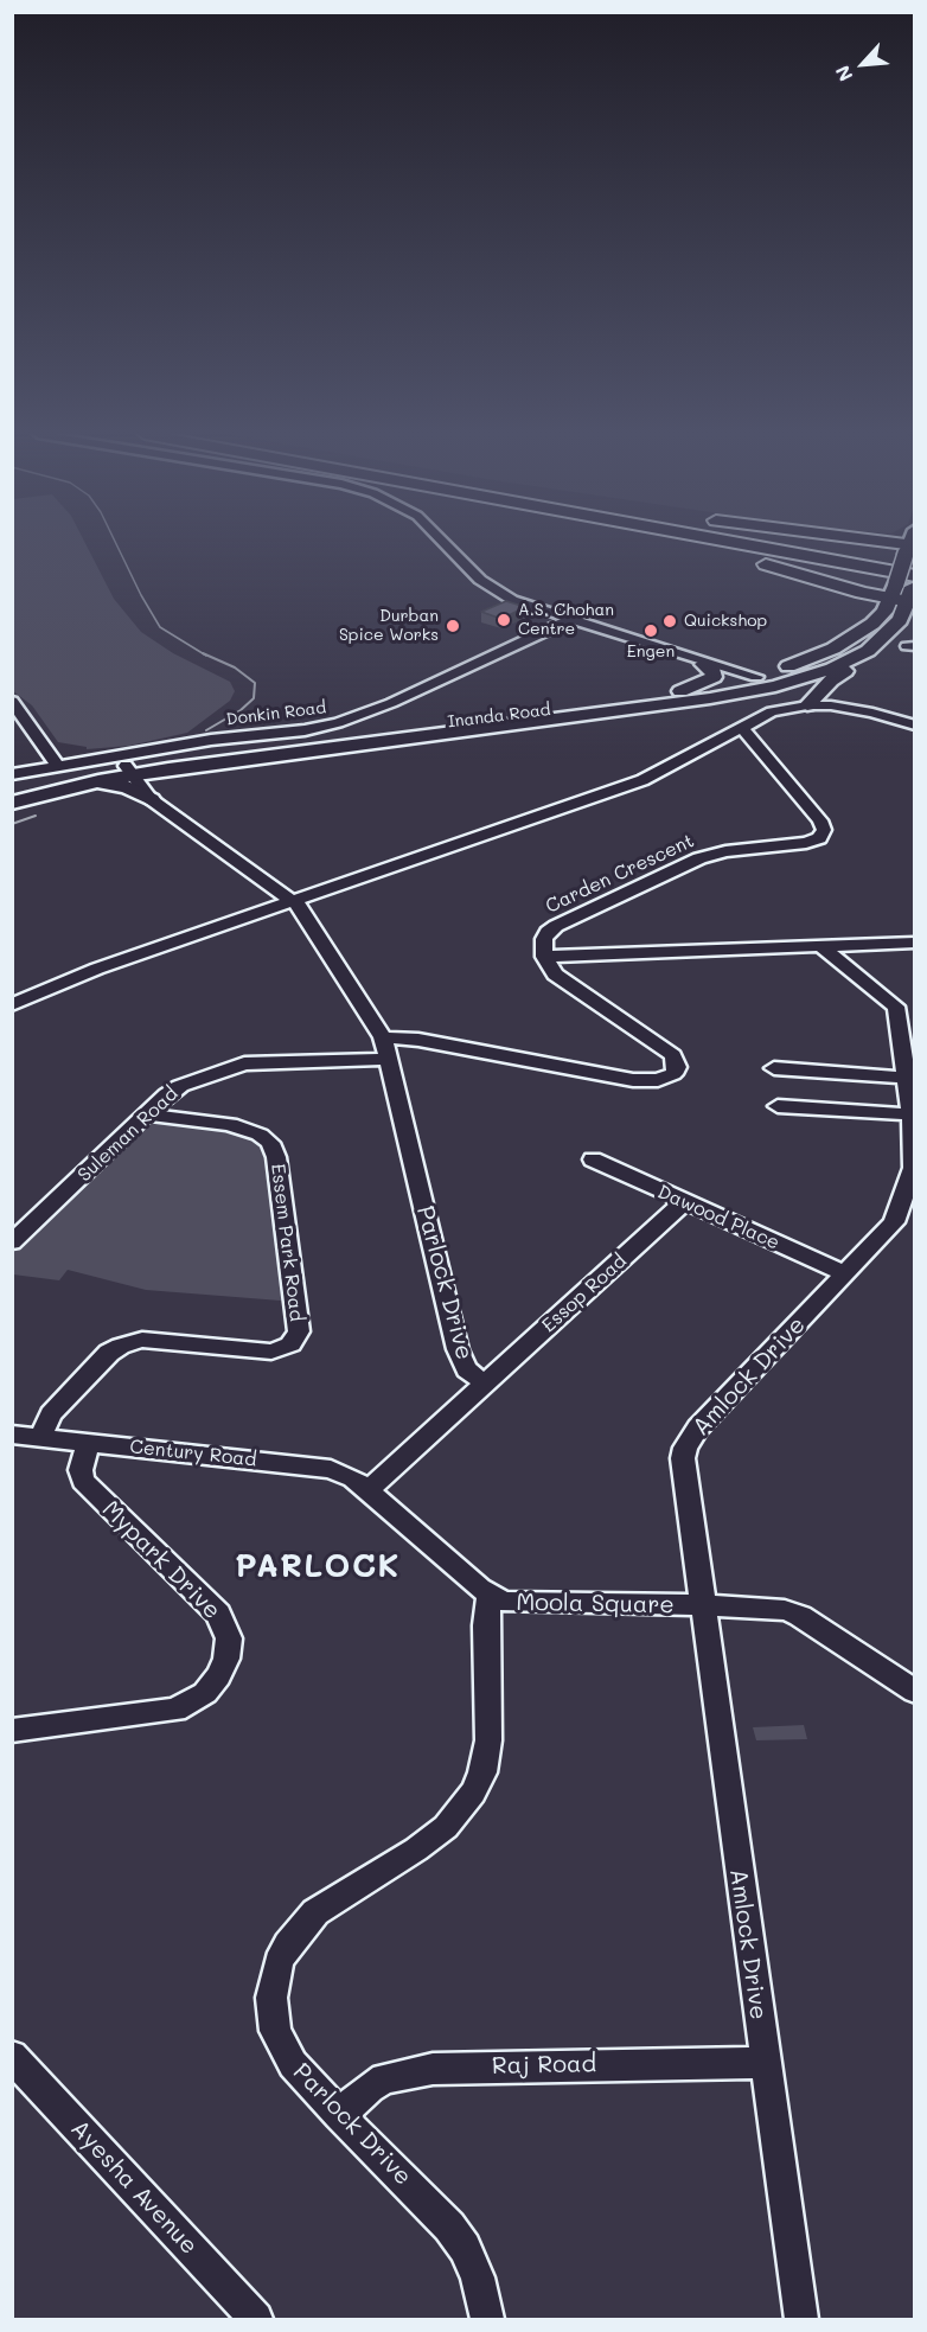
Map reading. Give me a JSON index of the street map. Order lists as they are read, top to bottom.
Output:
{
  "streets": {
    "main road": ["Inanda Road"],
    "street": [
      "Donkin Road",
      "Carden Crescent",
      "Suleman Road",
      "Dawood Place",
      "Essem Park Road",
      "Parlock Drive",
      "Essop Road",
      "Amlock Drive",
      "Century Road",
      "Mypark Drive",
      "Moola Square",
      "Raj Road",
      "Ayesha Avenue"
    ]
  },
  "crossings": [
    ["Inanda Road", "Parlock Drive"],
    ["Suleman Road", "Essem Park Road"],
    ["Suleman Road", "Parlock Drive"],
    ["Dawood Place", "Essop Road"],
    ["Dawood Place", "Amlock Drive"],
    ["Essem Park Road", "Century Road"],
    ["Parlock Drive", "Essop Road"],
    ["Parlock Drive", "Century Road"],
    ["Parlock Drive", "Moola Square"],
    ["Parlock Drive", "Raj Road"],
    ["Amlock Drive", "Moola Square"],
    ["Amlock Drive", "Raj Road"],
    ["Century Road", "Mypark Drive"]
  ],
  "districts": ["PARLOCK"],
  "places": [
    "A.S. Chohan Centre",
    "Quickshop",
    "Durban Spice Works",
    "Engen"
  ],
  "north": "bottom left"
}
